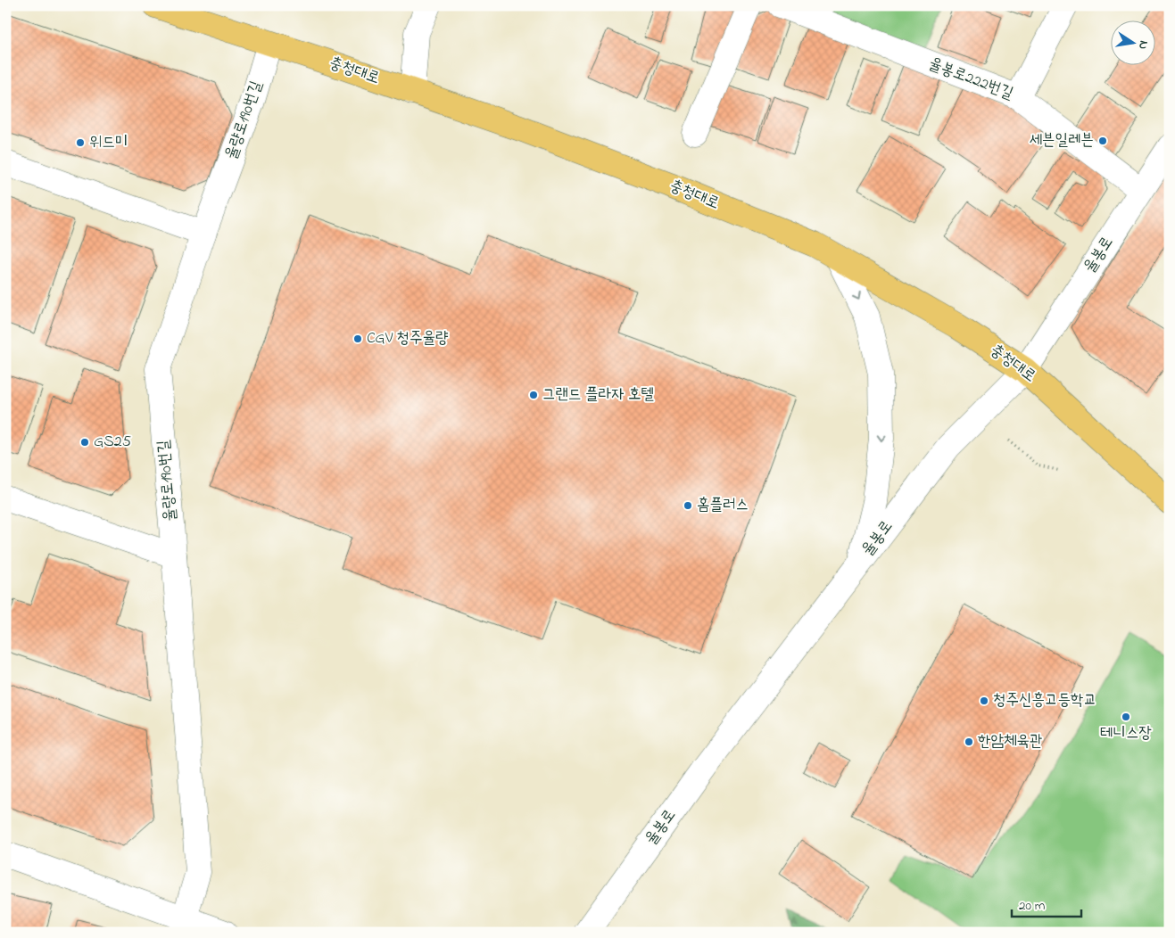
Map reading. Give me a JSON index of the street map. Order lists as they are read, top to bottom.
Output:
{
  "streets": {
    "main road": ["충청대로"],
    "street": ["율봉로222번길", "율량로190번길", "율봉로"]
  },
  "crossings": [
    ["충청대로", "율량로190번길"],
    ["충청대로", "율봉로"],
    ["율봉로222번길", "율봉로"]
  ],
  "places": [
    "세븐일레븐",
    "위드미",
    "CGV 청주율량",
    "그랜드 플라자 호텔",
    "GS25",
    "홈플러스",
    "청주신흥고등학교",
    "테니스장",
    "한암체육관"
  ],
  "scale_bar": "20 m",
  "north": "right"
}
